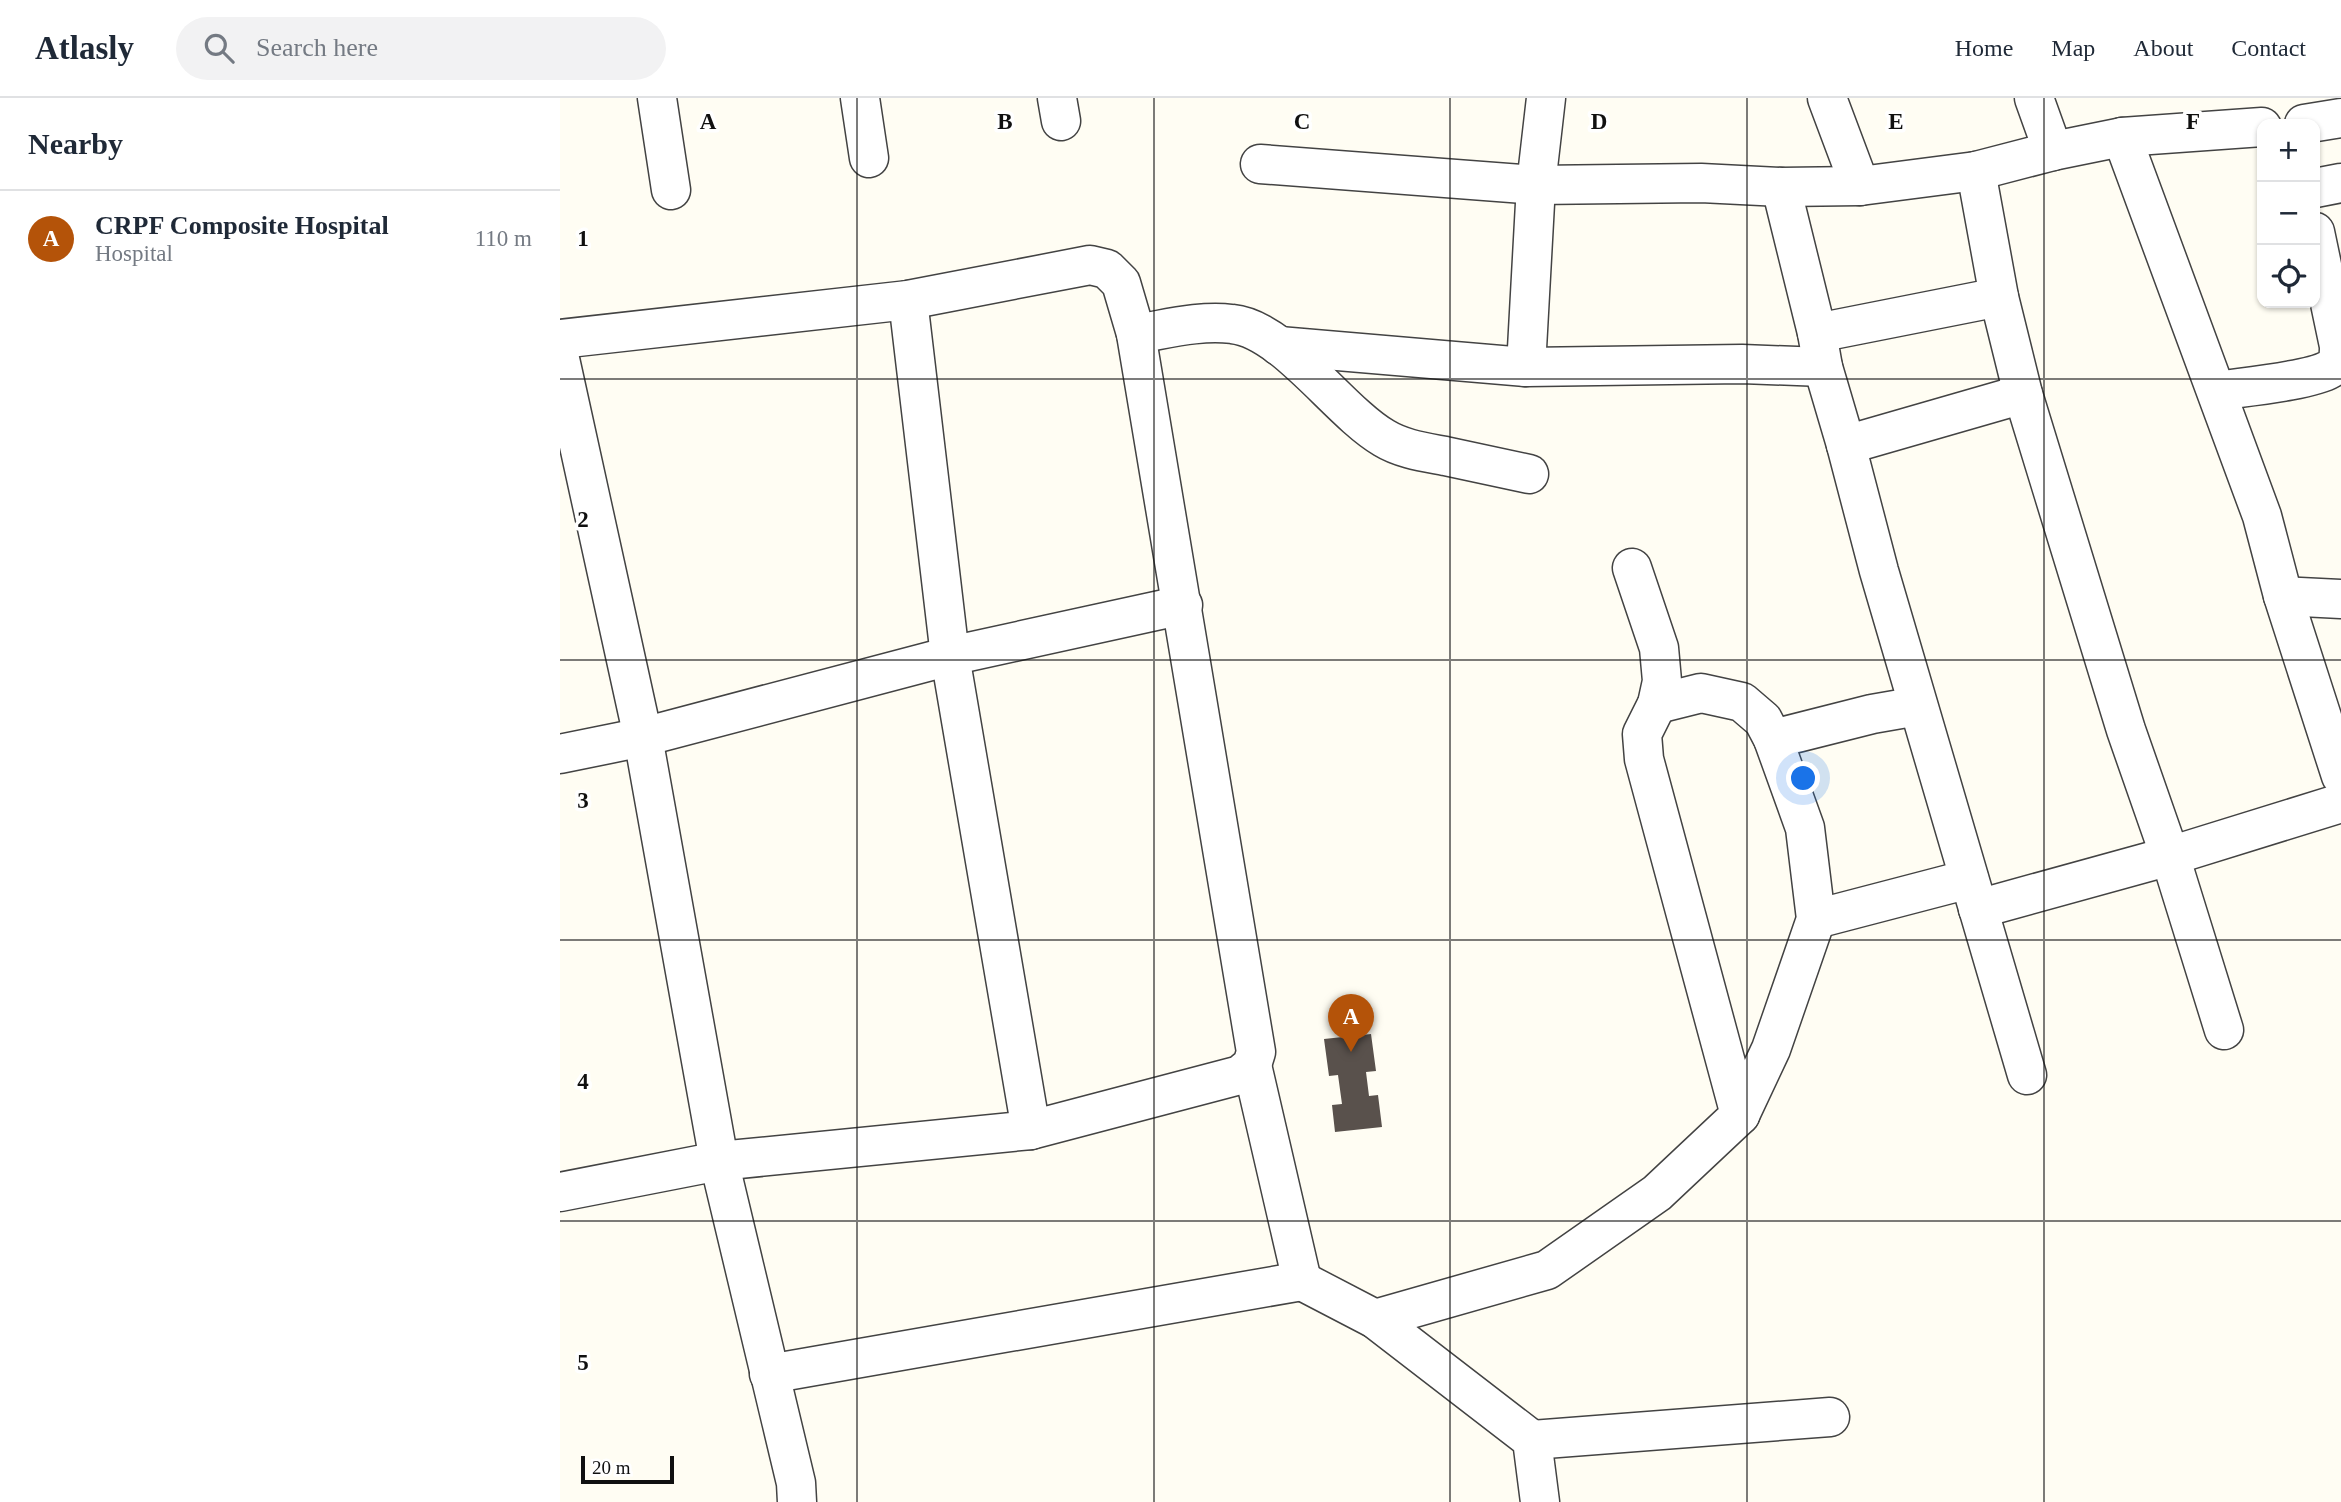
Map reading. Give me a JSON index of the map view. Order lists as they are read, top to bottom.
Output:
{
  "scale_bar": "20 m",
  "page": {
    "header": "Atlasly",
    "search": "Search here",
    "nav": [
      "Home",
      "Map",
      "About",
      "Contact"
    ],
    "heading": "Nearby",
    "map_buttons": ["+", "−"],
    "list": [
      {
        "mark": "A",
        "name": "CRPF Composite Hospital",
        "note": "Hospital",
        "value": "110 m"
      }
    ],
    "pins": "A",
    "scale": "20 m"
  },
  "grid": {
    "columns": [
      "A",
      "B",
      "C",
      "D",
      "E",
      "F"
    ],
    "rows": [
      "1",
      "2",
      "3",
      "4",
      "5"
    ]
  }
}
